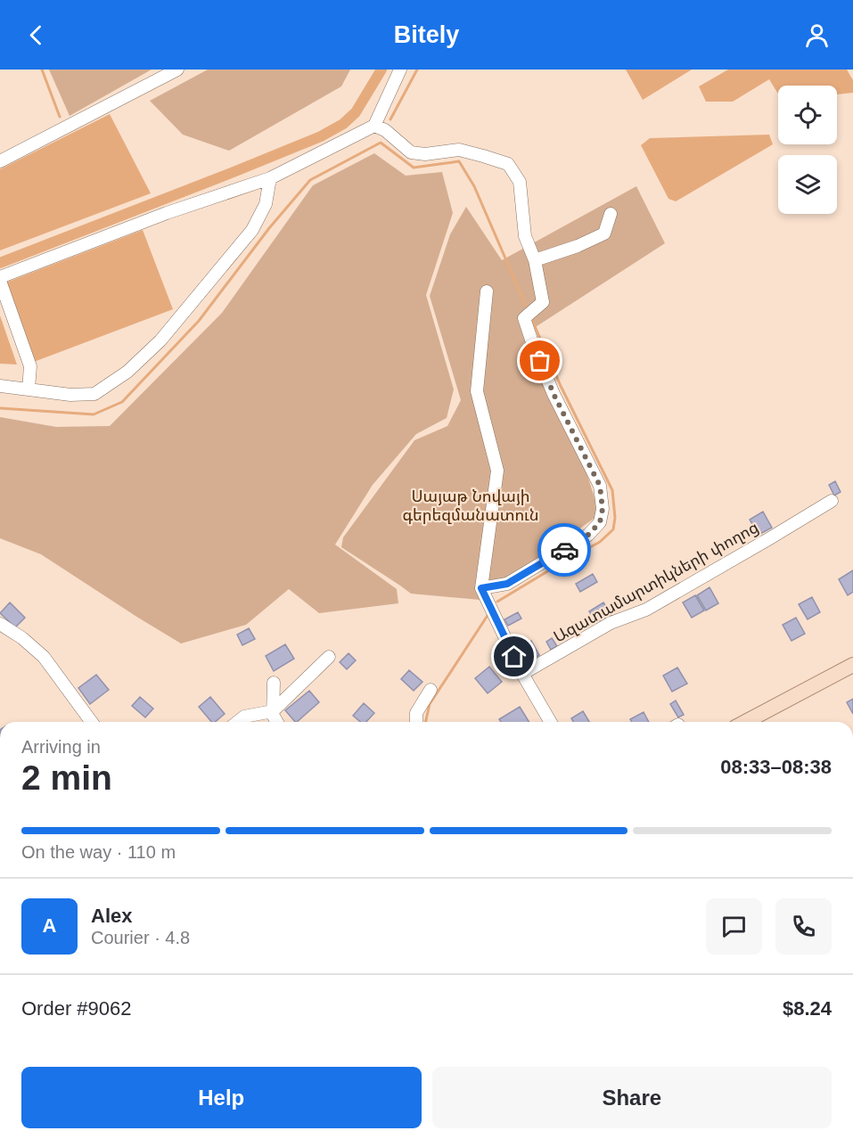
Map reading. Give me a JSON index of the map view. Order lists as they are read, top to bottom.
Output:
{
  "streets": {
    "street": ["Ազատամարտիկների փողոց"]
  },
  "parks": ["Սայաթ Նովայի գերեզմանատուն"],
  "page": {
    "header": "Bitely",
    "heading": ["2 min", "Arriving in", "08:33–08:38"],
    "panel": [
      "Alex",
      "Courier · 4.8",
      "Order #9062",
      "$8.24"
    ],
    "bar": "On the way · 110 m",
    "round": "A",
    "buttons": ["Help", "Share"]
  }
}
